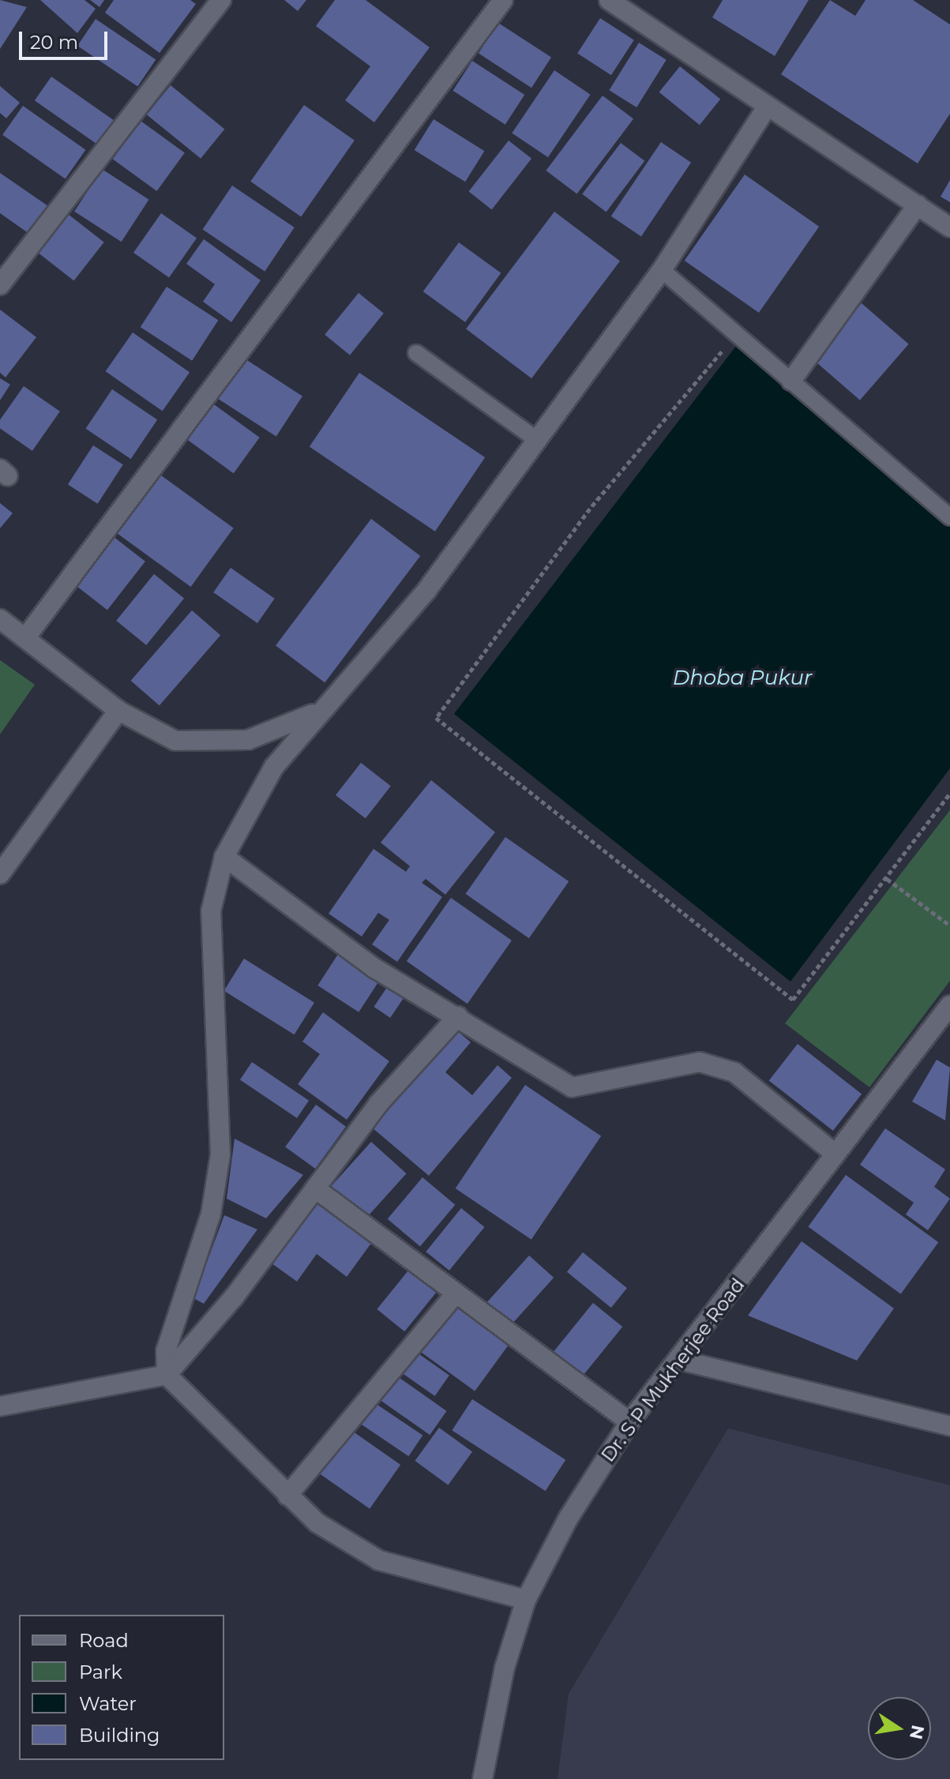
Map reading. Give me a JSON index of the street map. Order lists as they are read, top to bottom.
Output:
{
  "streets": {
    "street": ["Dr. S P Mukherjee Road"]
  },
  "water": ["Dhoba Pukur"],
  "legend": [
    "Road",
    "Park",
    "Water",
    "Building"
  ],
  "scale_bar": "20 m",
  "north": "right"
}
